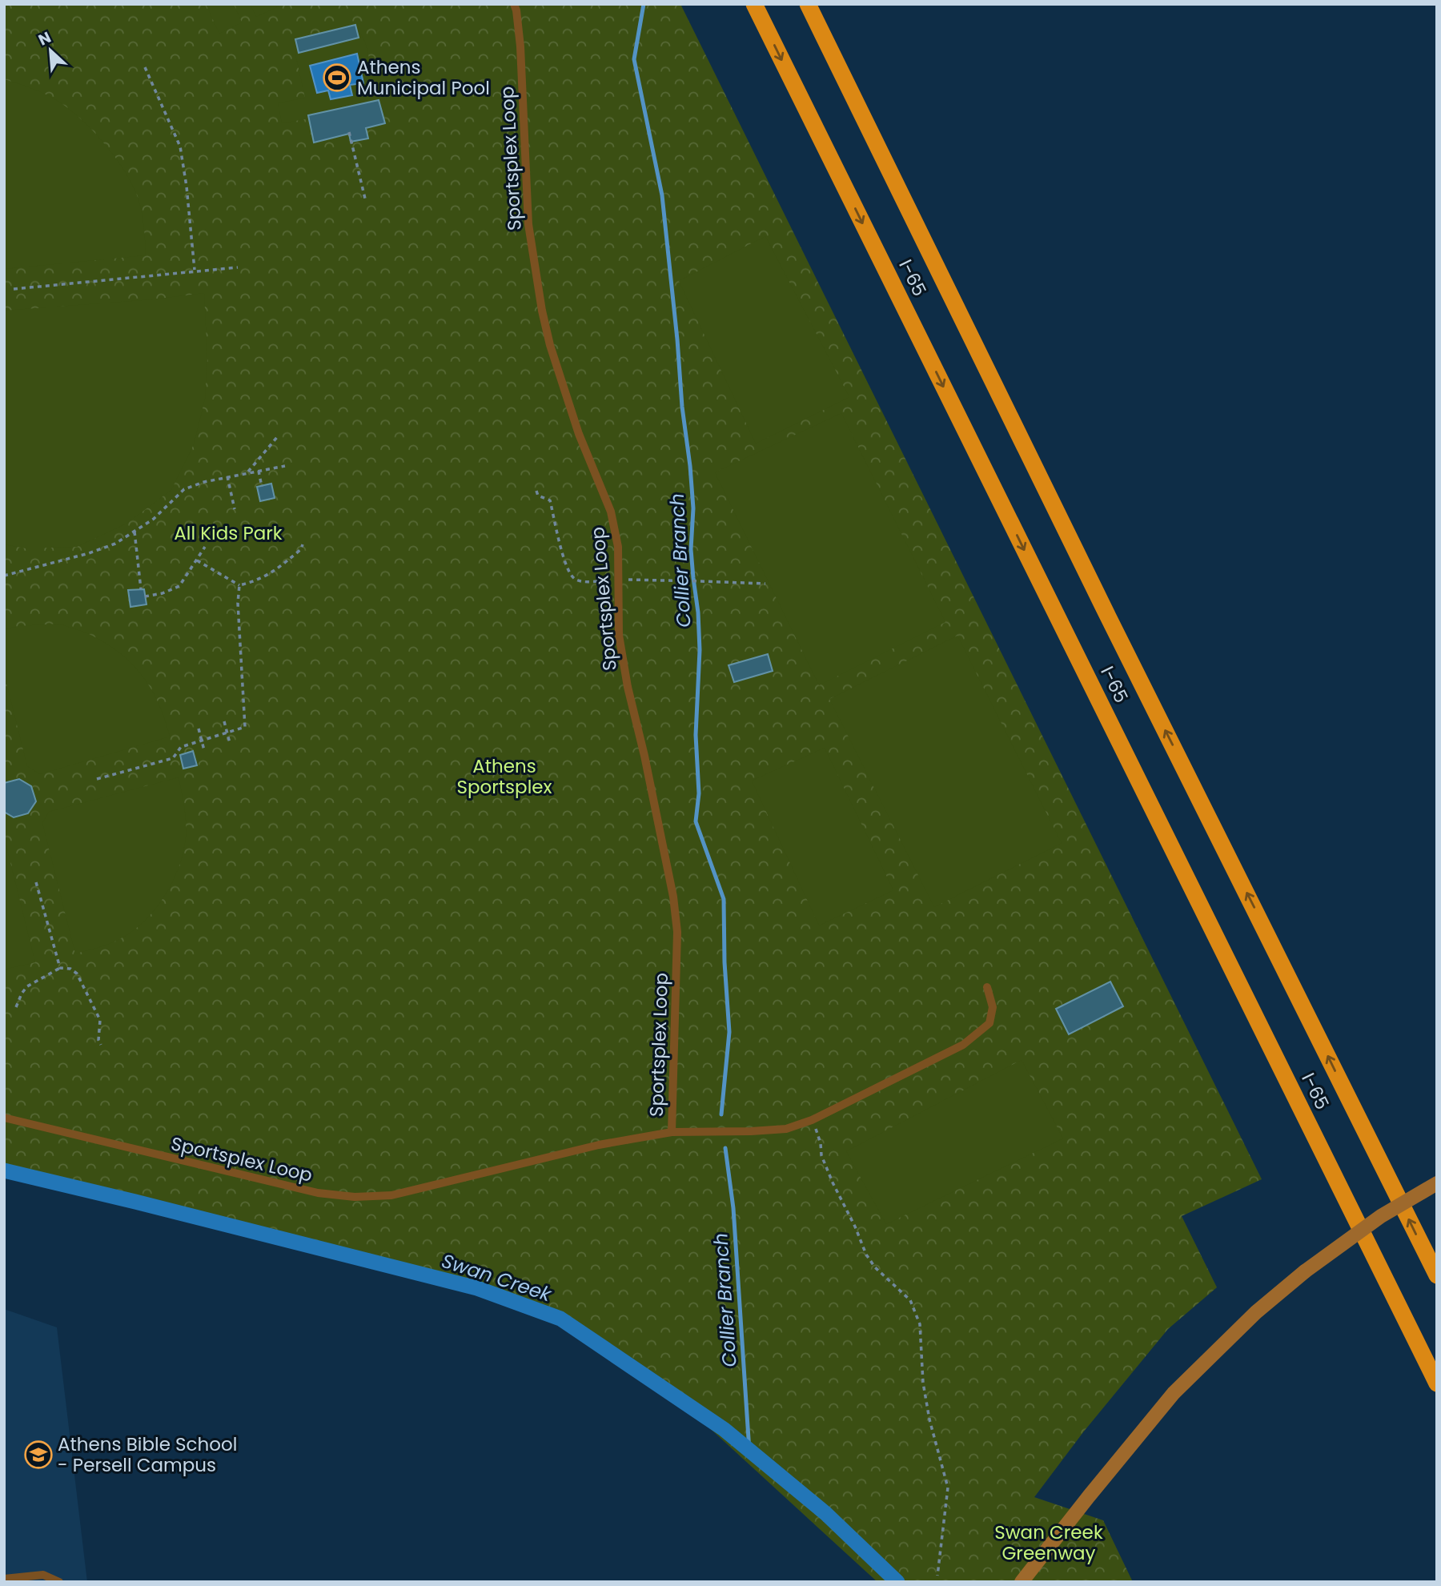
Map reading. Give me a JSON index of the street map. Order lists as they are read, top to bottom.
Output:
{
  "streets": {
    "highway": ["I-65"],
    "lane": ["Sportsplex Loop"]
  },
  "water": ["Collier Branch", "Swan Creek"],
  "parks": ["All Kids Park", "Athens Sportsplex", "Swan Creek Greenway"],
  "places": {
    "sports": ["Athens Municipal Pool"],
    "school or university": ["Athens Bible School - Persell Campus"]
  },
  "north": "top left"
}
